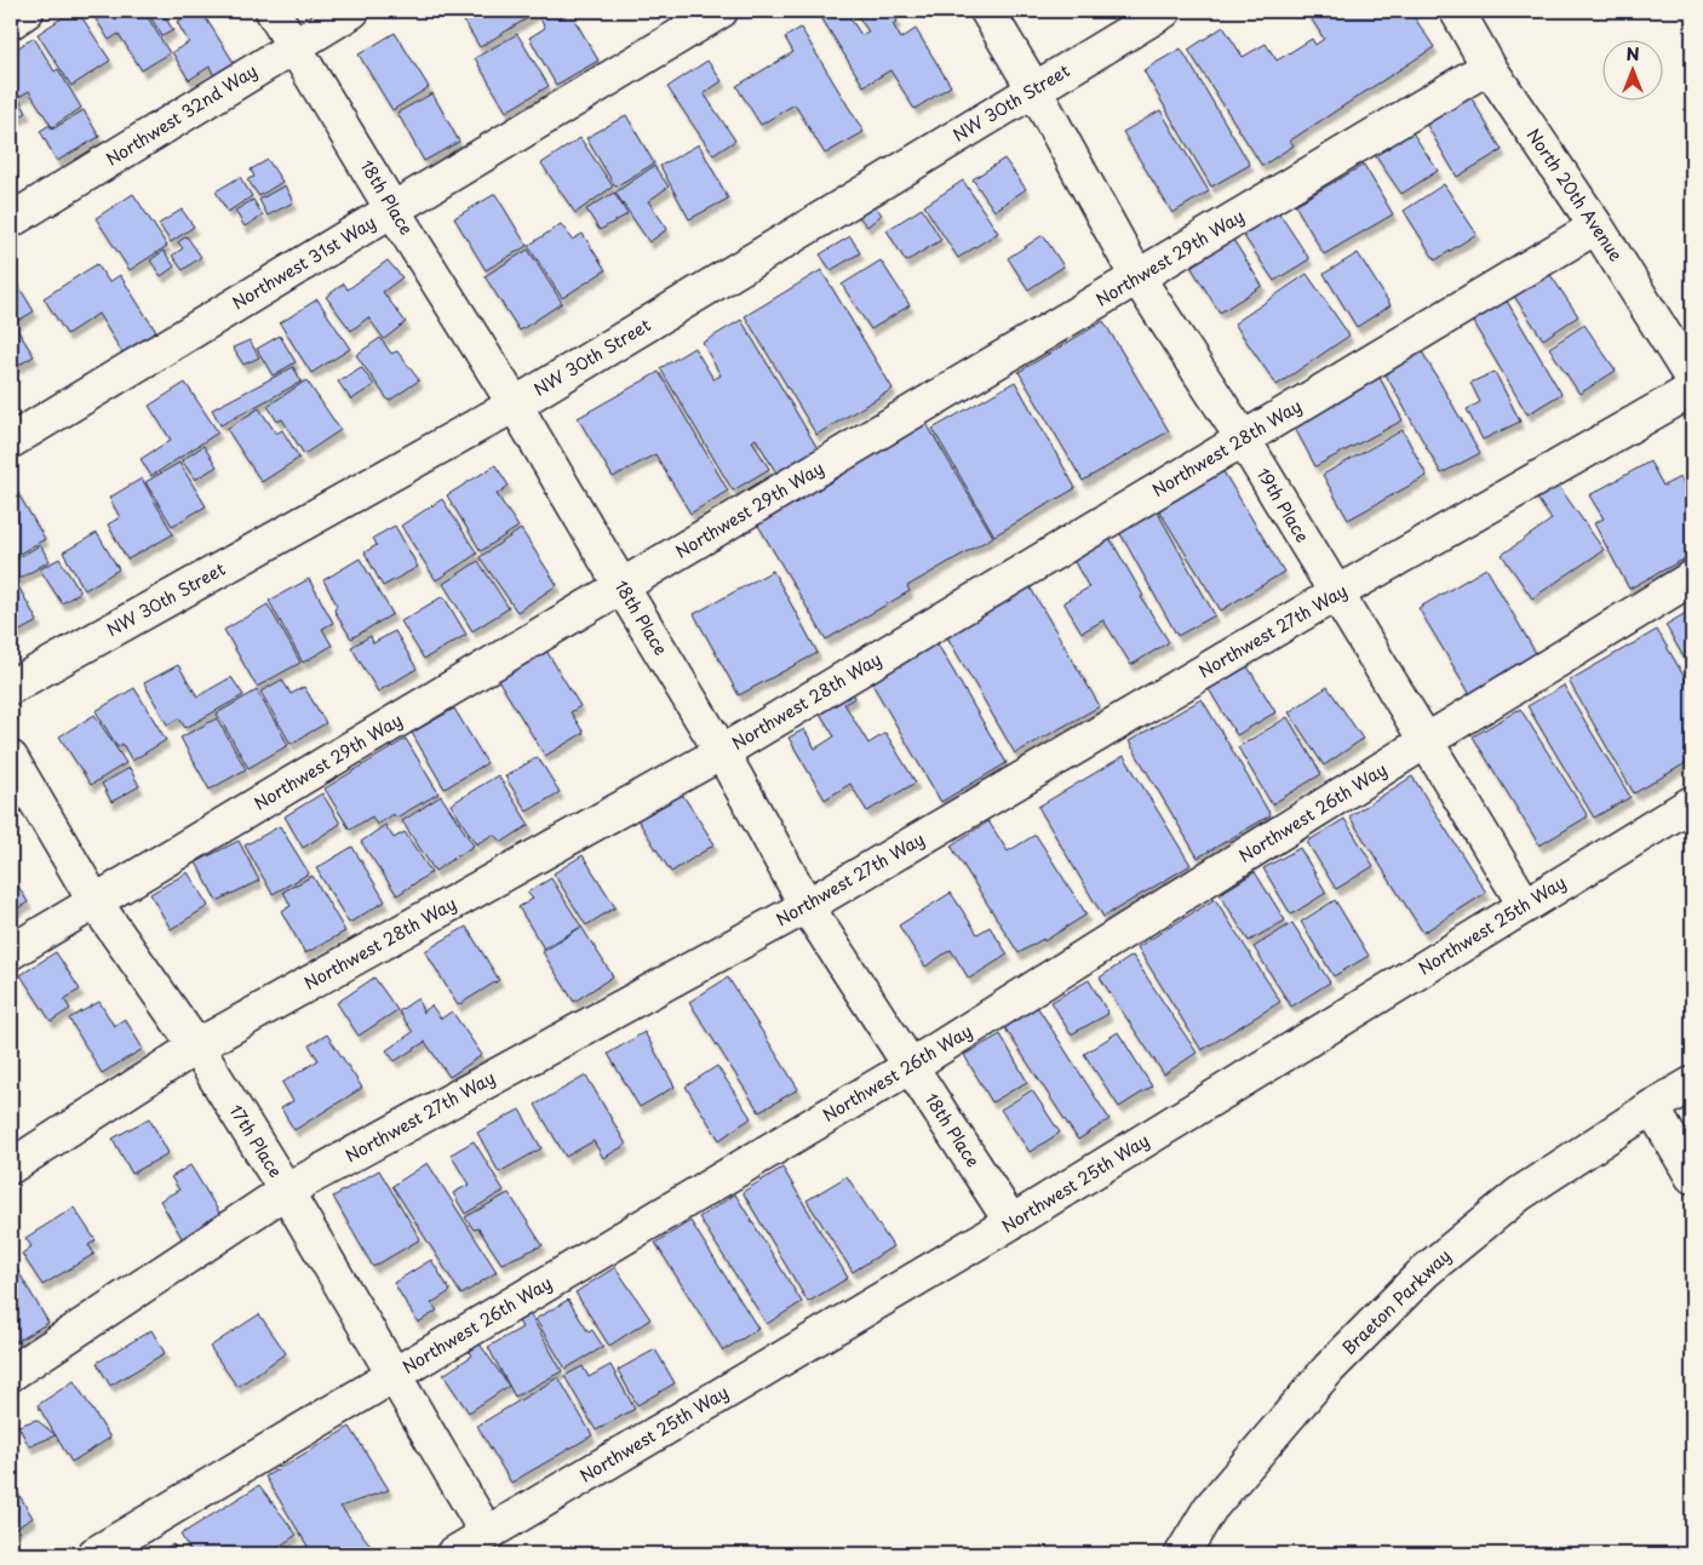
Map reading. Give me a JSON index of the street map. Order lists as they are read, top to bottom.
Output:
{
  "streets": {
    "street": [
      "NW 30th Street",
      "Northwest 32nd Way",
      "North 20th Avenue",
      "18th Place",
      "Northwest 29th Way",
      "Northwest 31st Way",
      "Northwest 28th Way",
      "19th Place",
      "Northwest 27th Way",
      "Northwest 26th Way",
      "Northwest 25th Way",
      "17th Place",
      "Braeton Parkway"
    ]
  },
  "crossings": [
    ["NW 30th Street", "18th Place"],
    ["NW 30th Street", "19th Place"],
    ["Northwest 32nd Way", "18th Place"],
    ["North 20th Avenue", "Northwest 29th Way"],
    ["North 20th Avenue", "Northwest 28th Way"],
    ["18th Place", "Northwest 29th Way"],
    ["18th Place", "Northwest 31st Way"],
    ["18th Place", "Northwest 28th Way"],
    ["18th Place", "Northwest 27th Way"],
    ["18th Place", "Northwest 26th Way"],
    ["18th Place", "Northwest 25th Way"],
    ["Northwest 29th Way", "19th Place"],
    ["Northwest 29th Way", "17th Place"],
    ["Northwest 28th Way", "19th Place"],
    ["Northwest 28th Way", "17th Place"],
    ["19th Place", "Northwest 27th Way"],
    ["19th Place", "Northwest 26th Way"],
    ["19th Place", "Northwest 25th Way"],
    ["Northwest 27th Way", "17th Place"],
    ["Northwest 26th Way", "17th Place"],
    ["Northwest 25th Way", "17th Place"]
  ],
  "north": "top"
}
